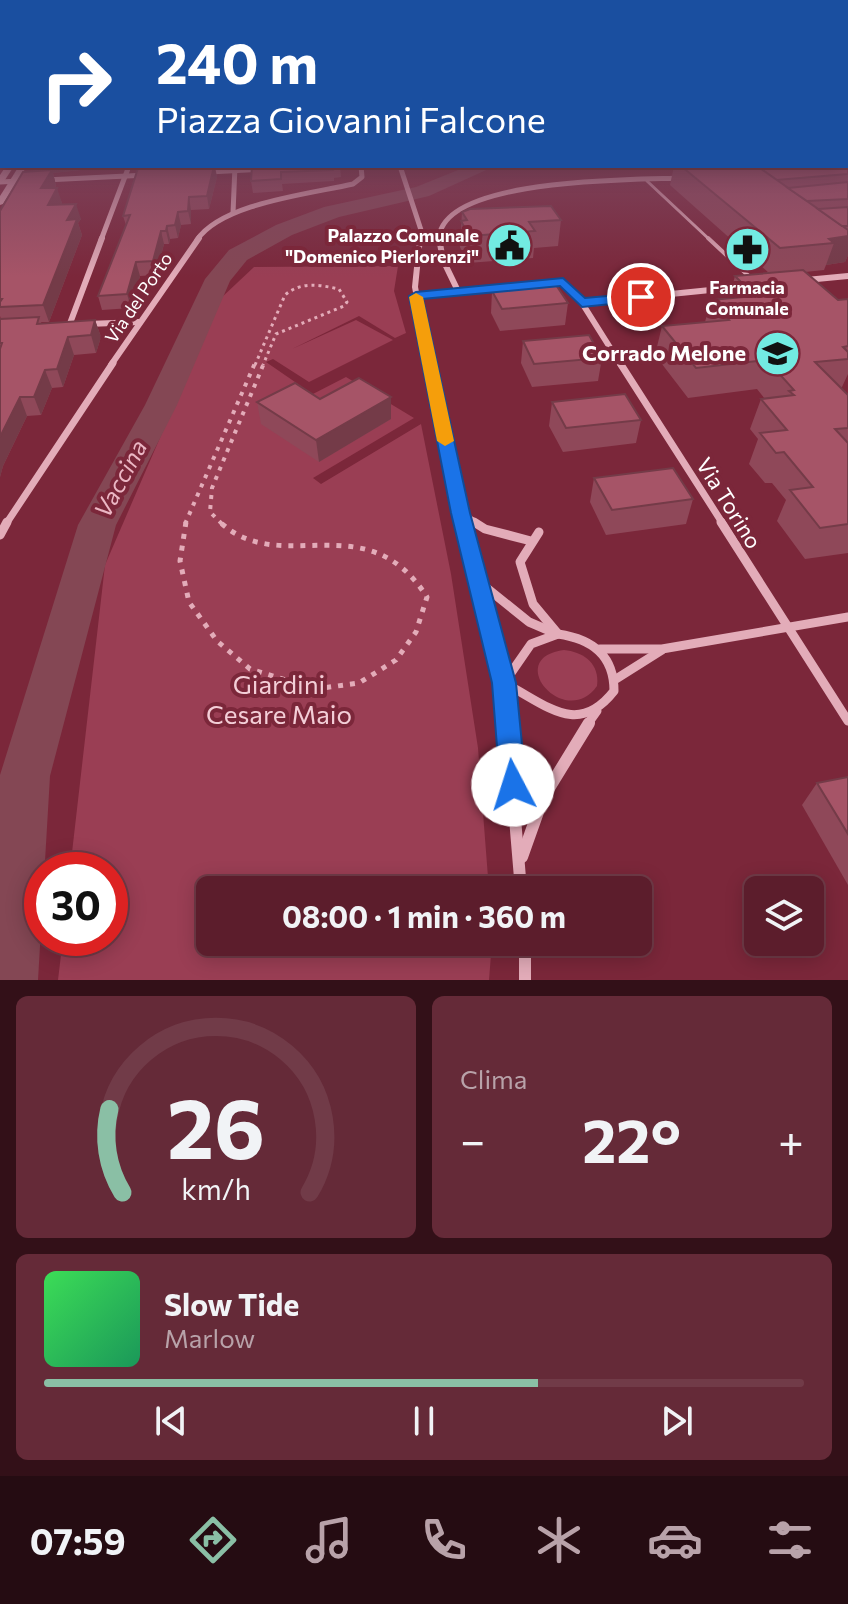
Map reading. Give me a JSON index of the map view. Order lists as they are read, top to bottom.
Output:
{
  "streets": {
    "street": ["Via del Porto", "Via Torino"]
  },
  "water": ["Vaccina"],
  "parks": ["Giardini Cesare Maio"],
  "places": {
    "public building": ["Palazzo Comunale \"Domenico Pierlorenzi\""],
    "pharmacy": ["Farmacia Comunale"],
    "school or university": ["Corrado Melone"]
  },
  "page": {
    "turn": ["240 m", "Piazza Giovanni Falcone"],
    "limit": "30",
    "trip": "08:00 · 1 min · 360 m",
    "tile": "Clima",
    "heat": ["−", "22°", "+"],
    "song": ["Slow Tide", "Marlow"],
    "tabs": "07:59",
    "gauge": ["26", "km/h"]
  }
}
